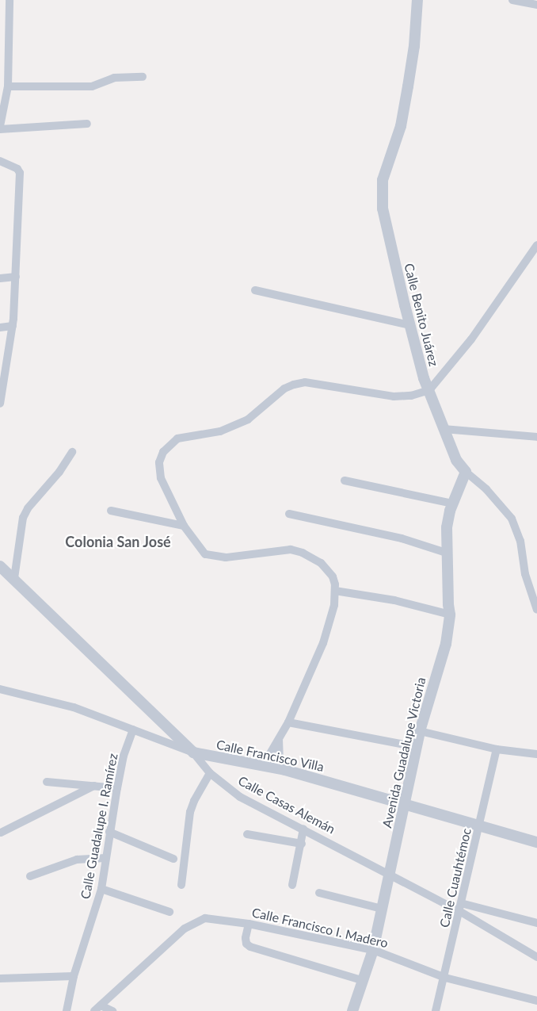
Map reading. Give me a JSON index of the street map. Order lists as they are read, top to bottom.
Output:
{
  "streets": {
    "street": [
      "Calle Benito Juárez",
      "Avenida Guadalupe Victoria",
      "Calle Francisco Villa",
      "Calle Casas Alemán",
      "Calle Guadalupe I. Ramírez",
      "Calle Cuauhtémoc",
      "Calle Francisco I. Madero"
    ]
  },
  "crossings": [
    ["Calle Benito Juárez", "Avenida Guadalupe Victoria"],
    ["Avenida Guadalupe Victoria", "Calle Francisco Villa"],
    ["Avenida Guadalupe Victoria", "Calle Casas Alemán"],
    ["Avenida Guadalupe Victoria", "Calle Francisco I. Madero"],
    ["Calle Francisco Villa", "Calle Casas Alemán"],
    ["Calle Francisco Villa", "Calle Guadalupe I. Ramírez"],
    ["Calle Francisco Villa", "Calle Cuauhtémoc"],
    ["Calle Casas Alemán", "Calle Cuauhtémoc"],
    ["Calle Cuauhtémoc", "Calle Francisco I. Madero"]
  ],
  "districts": ["Colonia San José"]
}
